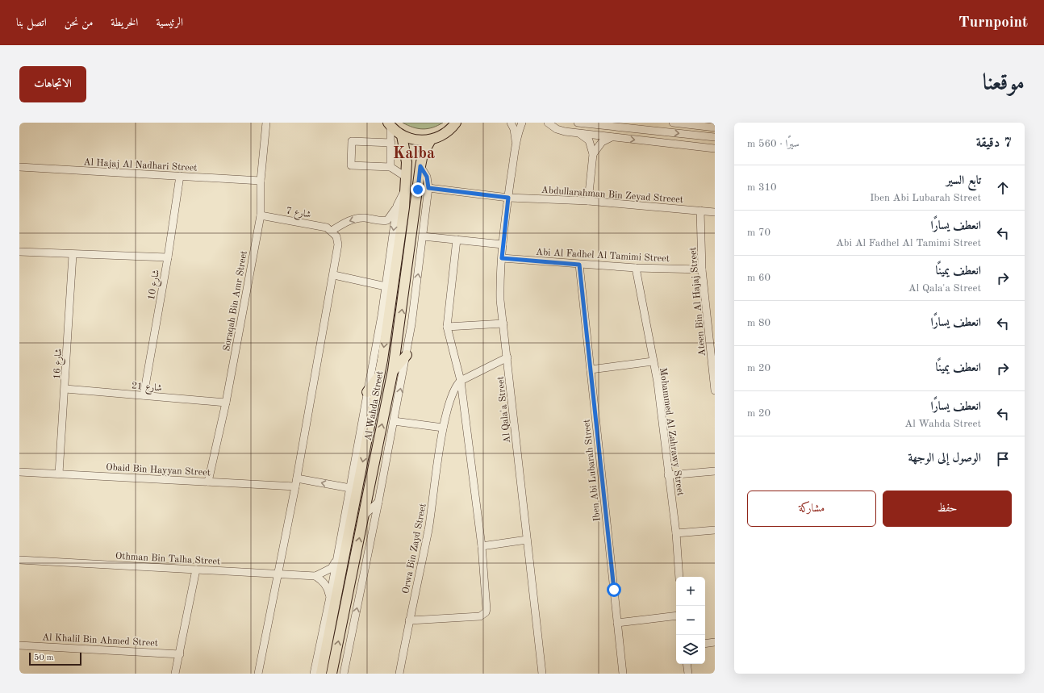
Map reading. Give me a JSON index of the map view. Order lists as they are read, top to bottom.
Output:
{
  "streets": {
    "main road": ["Al Wahda Street"],
    "street": [
      "Al Hajaj Al Nadhari Street",
      "Abdullarahman Bin Zeyad Streeet",
      "شارع 7",
      "Abi Al Fadhel Al Tamimi Street",
      "شارع 10",
      "Soraqah Bin Amr Street",
      "Ateen Bin Al Hajaj Street",
      "شارع 16",
      "شارع 21",
      "Al Qala'a Street",
      "Mohammed Al Zahrawy Street",
      "Obaid Bin Hayyan Street",
      "Iben Abi Lubarah Street",
      "Orwa Bin Zayd Street",
      "Othman Bin Talha Street",
      "Al Khalil Bin Ahmed Street"
    ]
  },
  "crossings": [
    ["Al Hajaj Al Nadhari Street", "شارع 10"],
    ["Al Hajaj Al Nadhari Street", "Soraqah Bin Amr Street"],
    ["Abdullarahman Bin Zeyad Streeet", "Ateen Bin Al Hajaj Street"],
    ["Abdullarahman Bin Zeyad Streeet", "Al Qala'a Street"],
    ["شارع 7", "Soraqah Bin Amr Street"],
    ["Abi Al Fadhel Al Tamimi Street", "Ateen Bin Al Hajaj Street"],
    ["Abi Al Fadhel Al Tamimi Street", "Al Qala'a Street"],
    ["Abi Al Fadhel Al Tamimi Street", "Mohammed Al Zahrawy Street"],
    ["Abi Al Fadhel Al Tamimi Street", "Iben Abi Lubarah Street"],
    ["شارع 10", "شارع 21"],
    ["Soraqah Bin Amr Street", "شارع 21"],
    ["Soraqah Bin Amr Street", "Obaid Bin Hayyan Street"],
    ["شارع 16", "شارع 21"],
    ["شارع 16", "Obaid Bin Hayyan Street"]
  ],
  "districts": ["Kalba"],
  "scale_bar": "50 m",
  "page": {
    "header": "Turnpoint",
    "nav": [
      "الرئيسية",
      "الخريطة",
      "من نحن",
      "اتصل بنا"
    ],
    "title": "موقعنا",
    "buttons": [
      "الاتجاهات",
      ["حفظ", "مشاركة"]
    ],
    "heading": ["7 دقيقة", "سيرًا · 560 m"],
    "list": [
      ["تابع السير", "Iben Abi Lubarah Street", "310 m"],
      ["انعطف يسارًا", "Abi Al Fadhel Al Tamimi Street", "70 m"],
      ["انعطف يمينًا", "Al Qala'a Street", "60 m"],
      ["انعطف يسارًا", "80 m"],
      ["انعطف يمينًا", "20 m"],
      ["انعطف يسارًا", "Al Wahda Street", "20 m"],
      "الوصول إلى الوجهة"
    ],
    "map_buttons": ["+", "−"],
    "scale": "50 m"
  }
}
